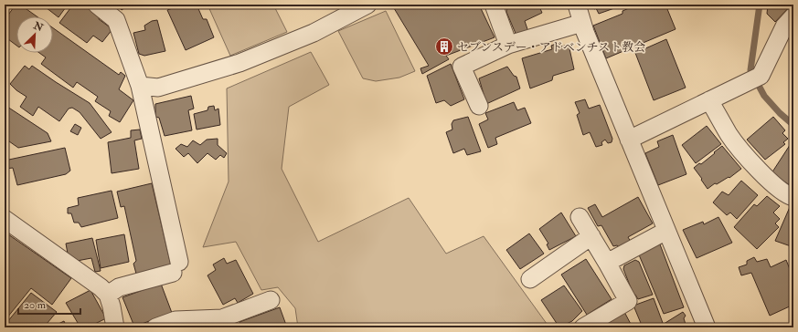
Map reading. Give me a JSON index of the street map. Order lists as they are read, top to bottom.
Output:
{
  "places": {
    "building": ["セブンスデー・アドベンチスト教会"]
  },
  "scale_bar": "20 m",
  "north": "top right"
}
